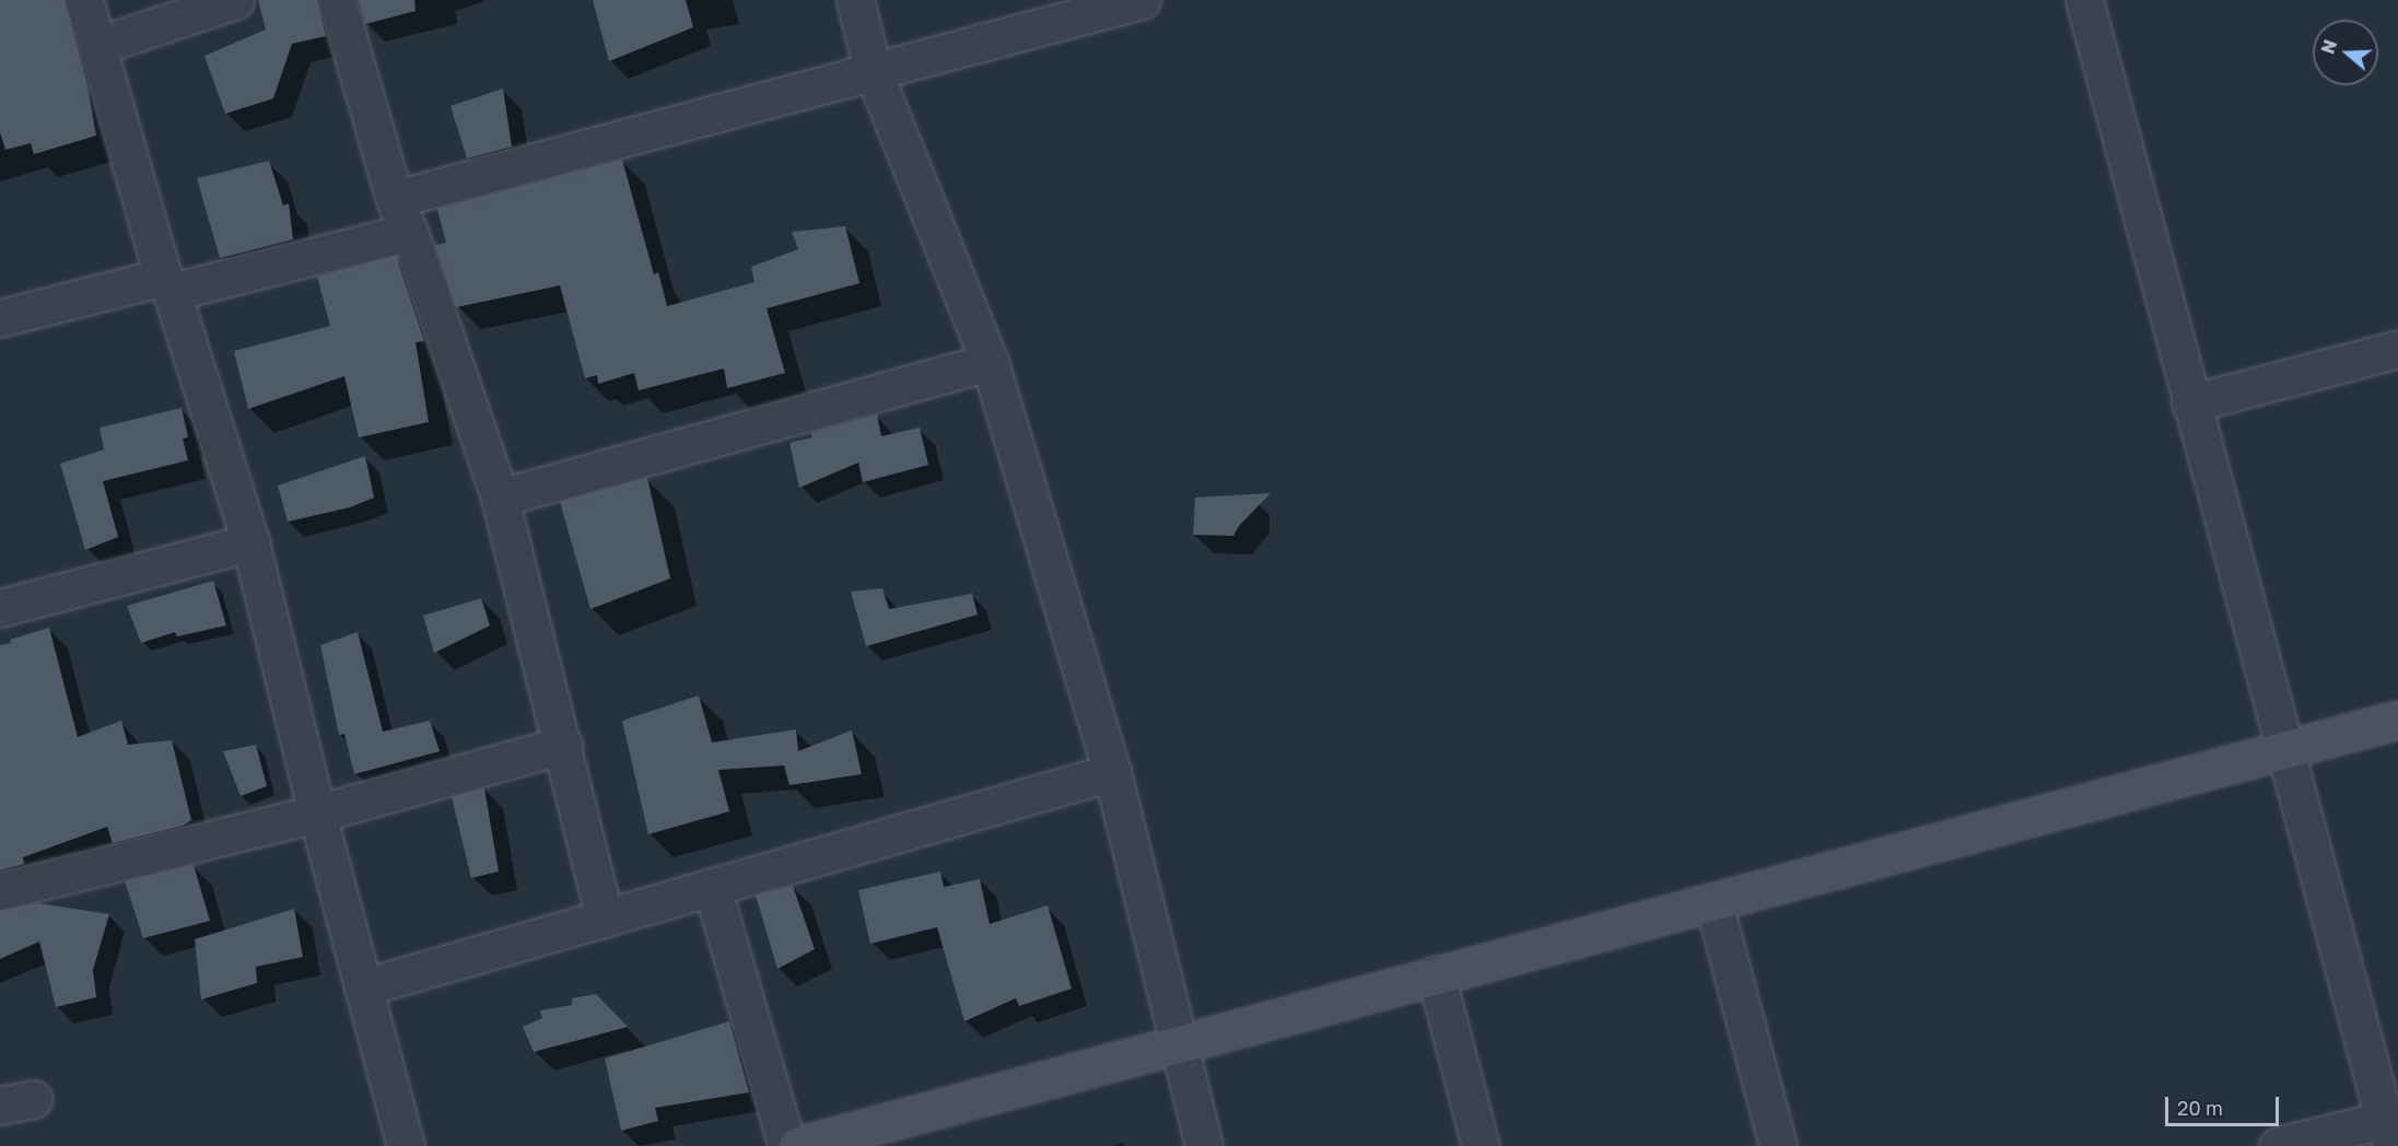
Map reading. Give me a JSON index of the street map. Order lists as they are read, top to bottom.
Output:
{
  "scale_bar": "20 m",
  "north": "left"
}
